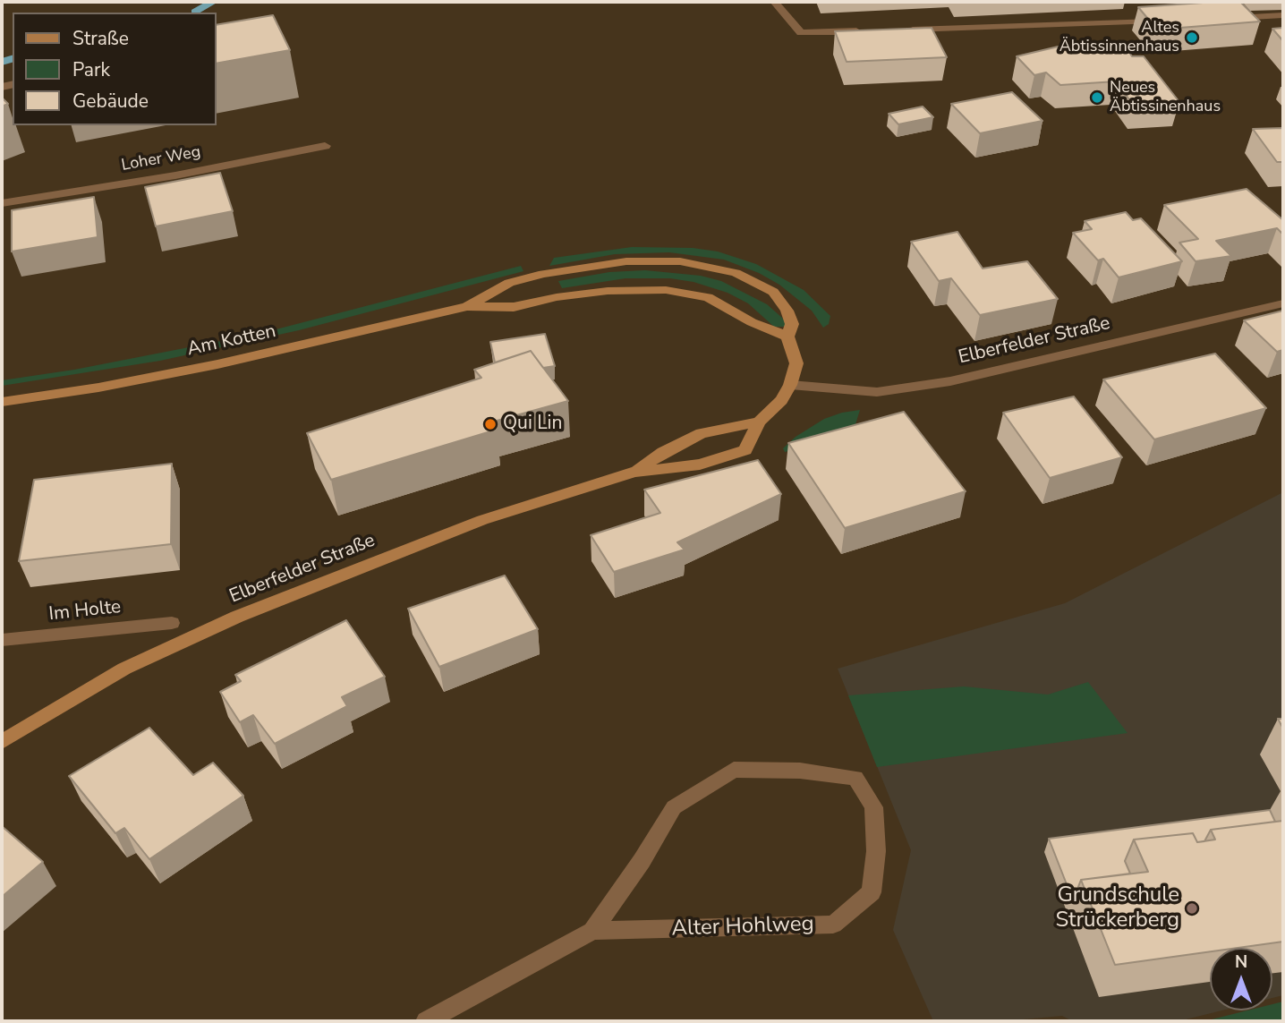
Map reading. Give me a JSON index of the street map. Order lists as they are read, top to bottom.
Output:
{
  "streets": {
    "main road": ["Am Kotten", "Elberfelder Straße"],
    "street": ["Loher Weg", "Im Holte", "Alter Hohlweg"]
  },
  "crossings": [
    ["Am Kotten", "Elberfelder Straße"]
  ],
  "places": [
    "Altes Äbtissinnenhaus",
    "Neues Äbtissinenhaus",
    "Qui Lin",
    "Grundschule Strückerberg"
  ],
  "legend": ["Straße", "Park", "Gebäude"],
  "north": "top"
}
